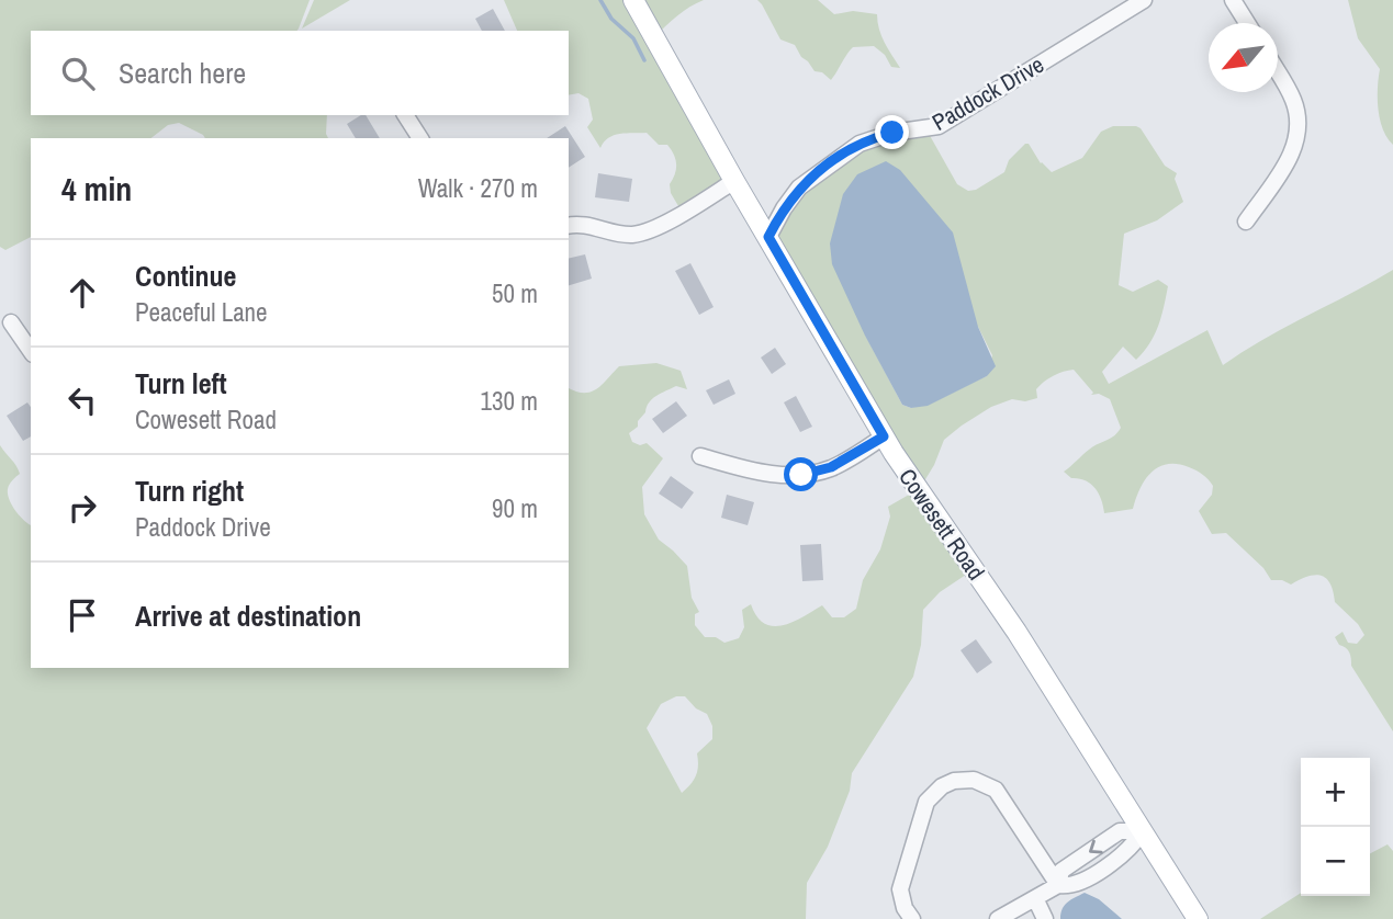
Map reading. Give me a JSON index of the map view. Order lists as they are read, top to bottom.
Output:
{
  "streets": {
    "main road": ["Cowesett Road"],
    "street": ["Paddock Drive"]
  },
  "crossings": [
    ["Paddock Drive", "Cowesett Road"]
  ],
  "north": "bottom left",
  "page": {
    "search": "Search here",
    "heading": ["4 min", "Walk · 270 m"],
    "list": [
      ["Continue", "Peaceful Lane", "50 m"],
      ["Turn left", "Cowesett Road", "130 m"],
      ["Turn right", "Paddock Drive", "90 m"],
      "Arrive at destination"
    ],
    "map_buttons": ["+", "−"]
  }
}
